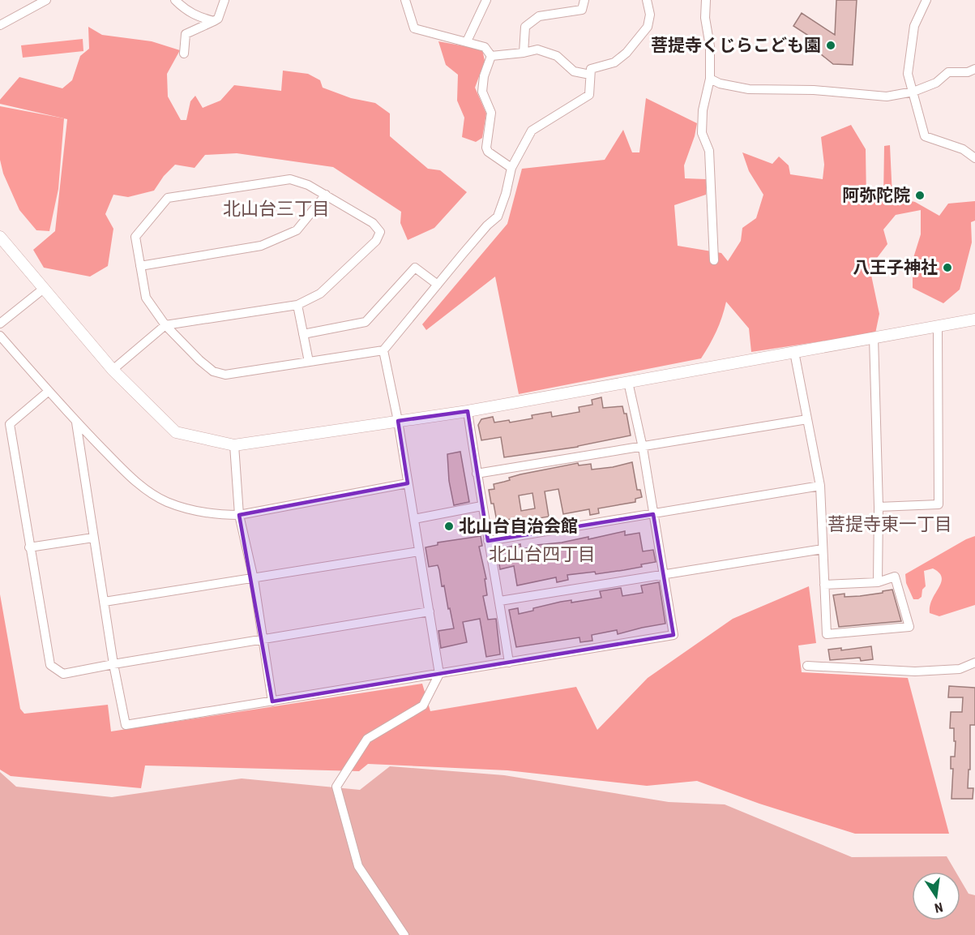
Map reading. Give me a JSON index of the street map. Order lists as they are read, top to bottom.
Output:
{
  "districts": ["北山台三丁目", "菩提寺東一丁目", "北山台四丁目"],
  "places": [
    "菩提寺くじらこども園",
    "阿弥陀院",
    "八王子神社",
    "北山台自治会館"
  ],
  "north": "bottom"
}
